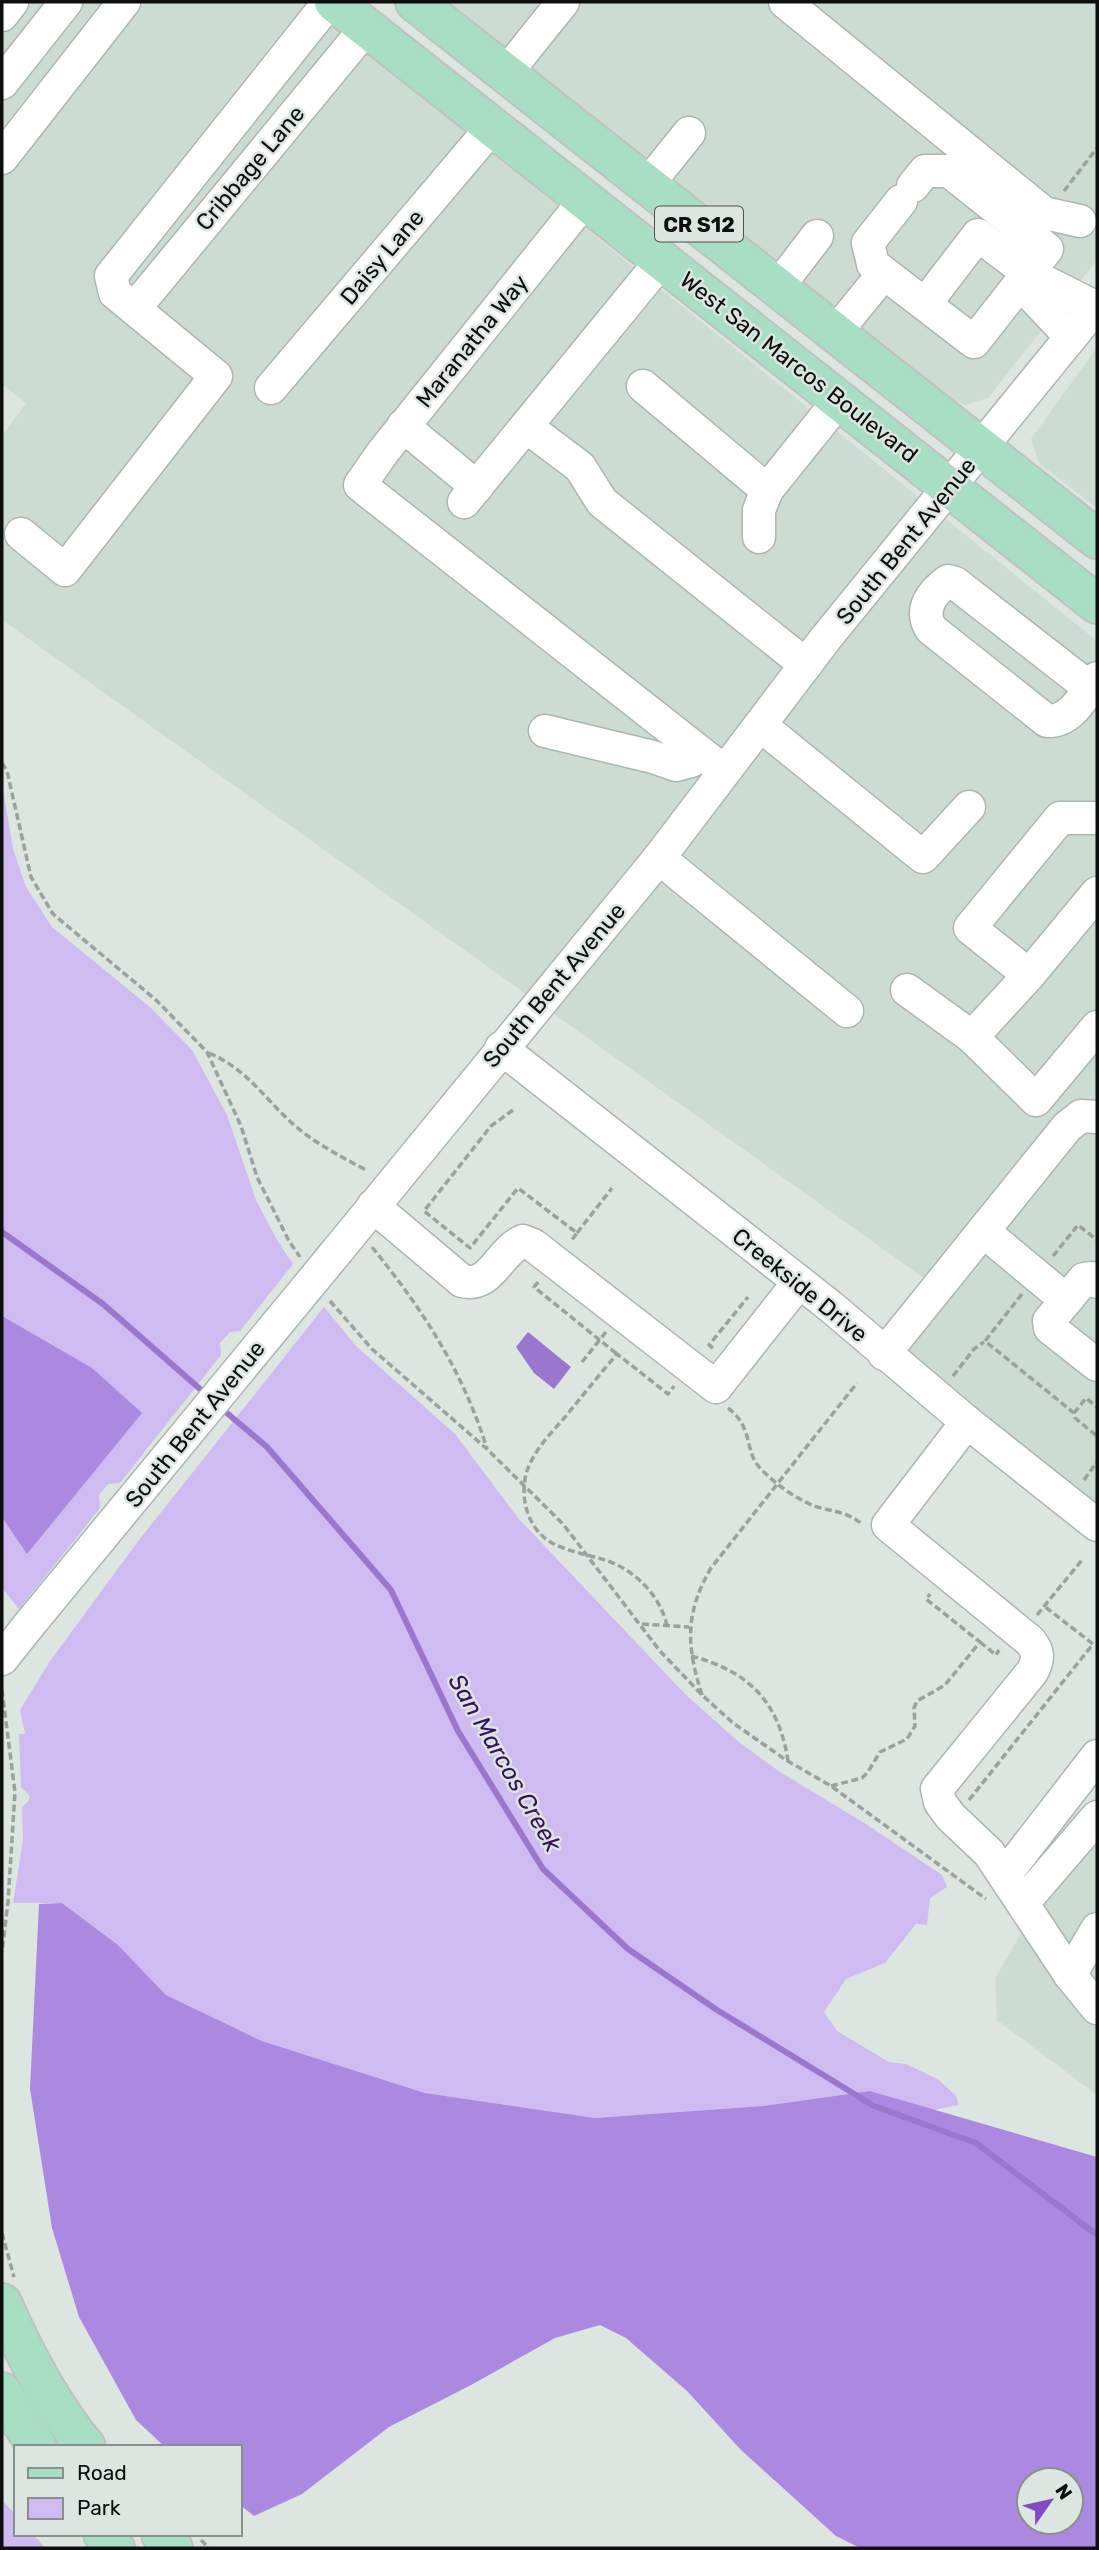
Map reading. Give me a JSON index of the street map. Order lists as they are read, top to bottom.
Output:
{
  "streets": {
    "main road": ["CR S12", "West San Marcos Boulevard"],
    "street": [
      "Cribbage Lane",
      "Daisy Lane",
      "Maranatha Way",
      "South Bent Avenue",
      "Creekside Drive"
    ]
  },
  "crossings": [
    ["Cribbage Lane", "West San Marcos Boulevard"],
    ["CR S12", "South Bent Avenue"],
    ["Daisy Lane", "West San Marcos Boulevard"],
    ["Maranatha Way", "West San Marcos Boulevard"],
    ["West San Marcos Boulevard", "South Bent Avenue"],
    ["South Bent Avenue", "Creekside Drive"]
  ],
  "water": ["San Marcos Creek"],
  "legend": ["Road", "Park"],
  "north": "top right"
}
